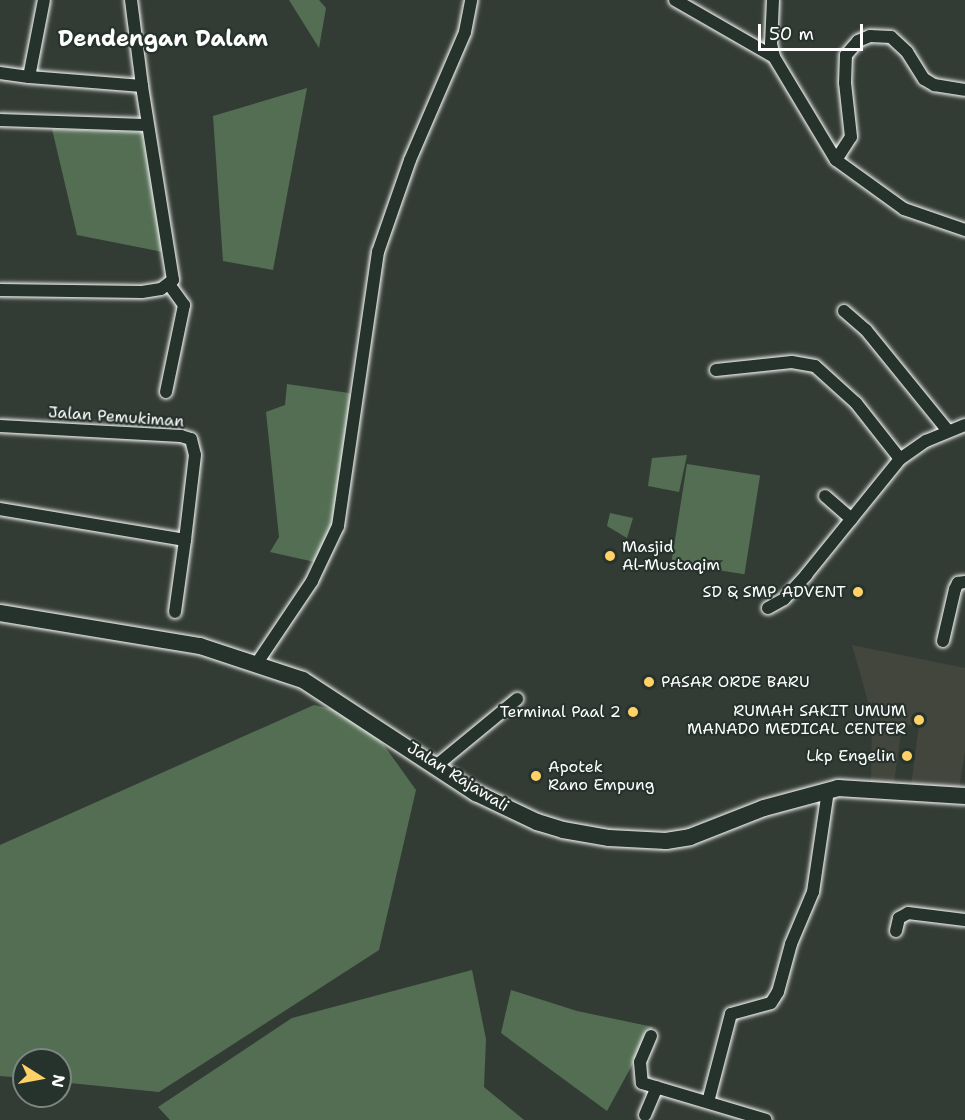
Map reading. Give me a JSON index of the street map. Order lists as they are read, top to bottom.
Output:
{
  "streets": {
    "street": ["Jalan Pemukiman", "Jalan Rajawali"]
  },
  "districts": ["Dendengan Dalam"],
  "places": [
    "Masjid Al-Mustaqim",
    "SD & SMP ADVENT",
    "PASAR ORDE BARU",
    "Terminal Paal 2",
    "RUMAH SAKIT UMUM MANADO MEDICAL CENTER",
    "Lkp Engelin",
    "Apotek Rano Empung"
  ],
  "scale_bar": "50 m",
  "north": "right"
}
